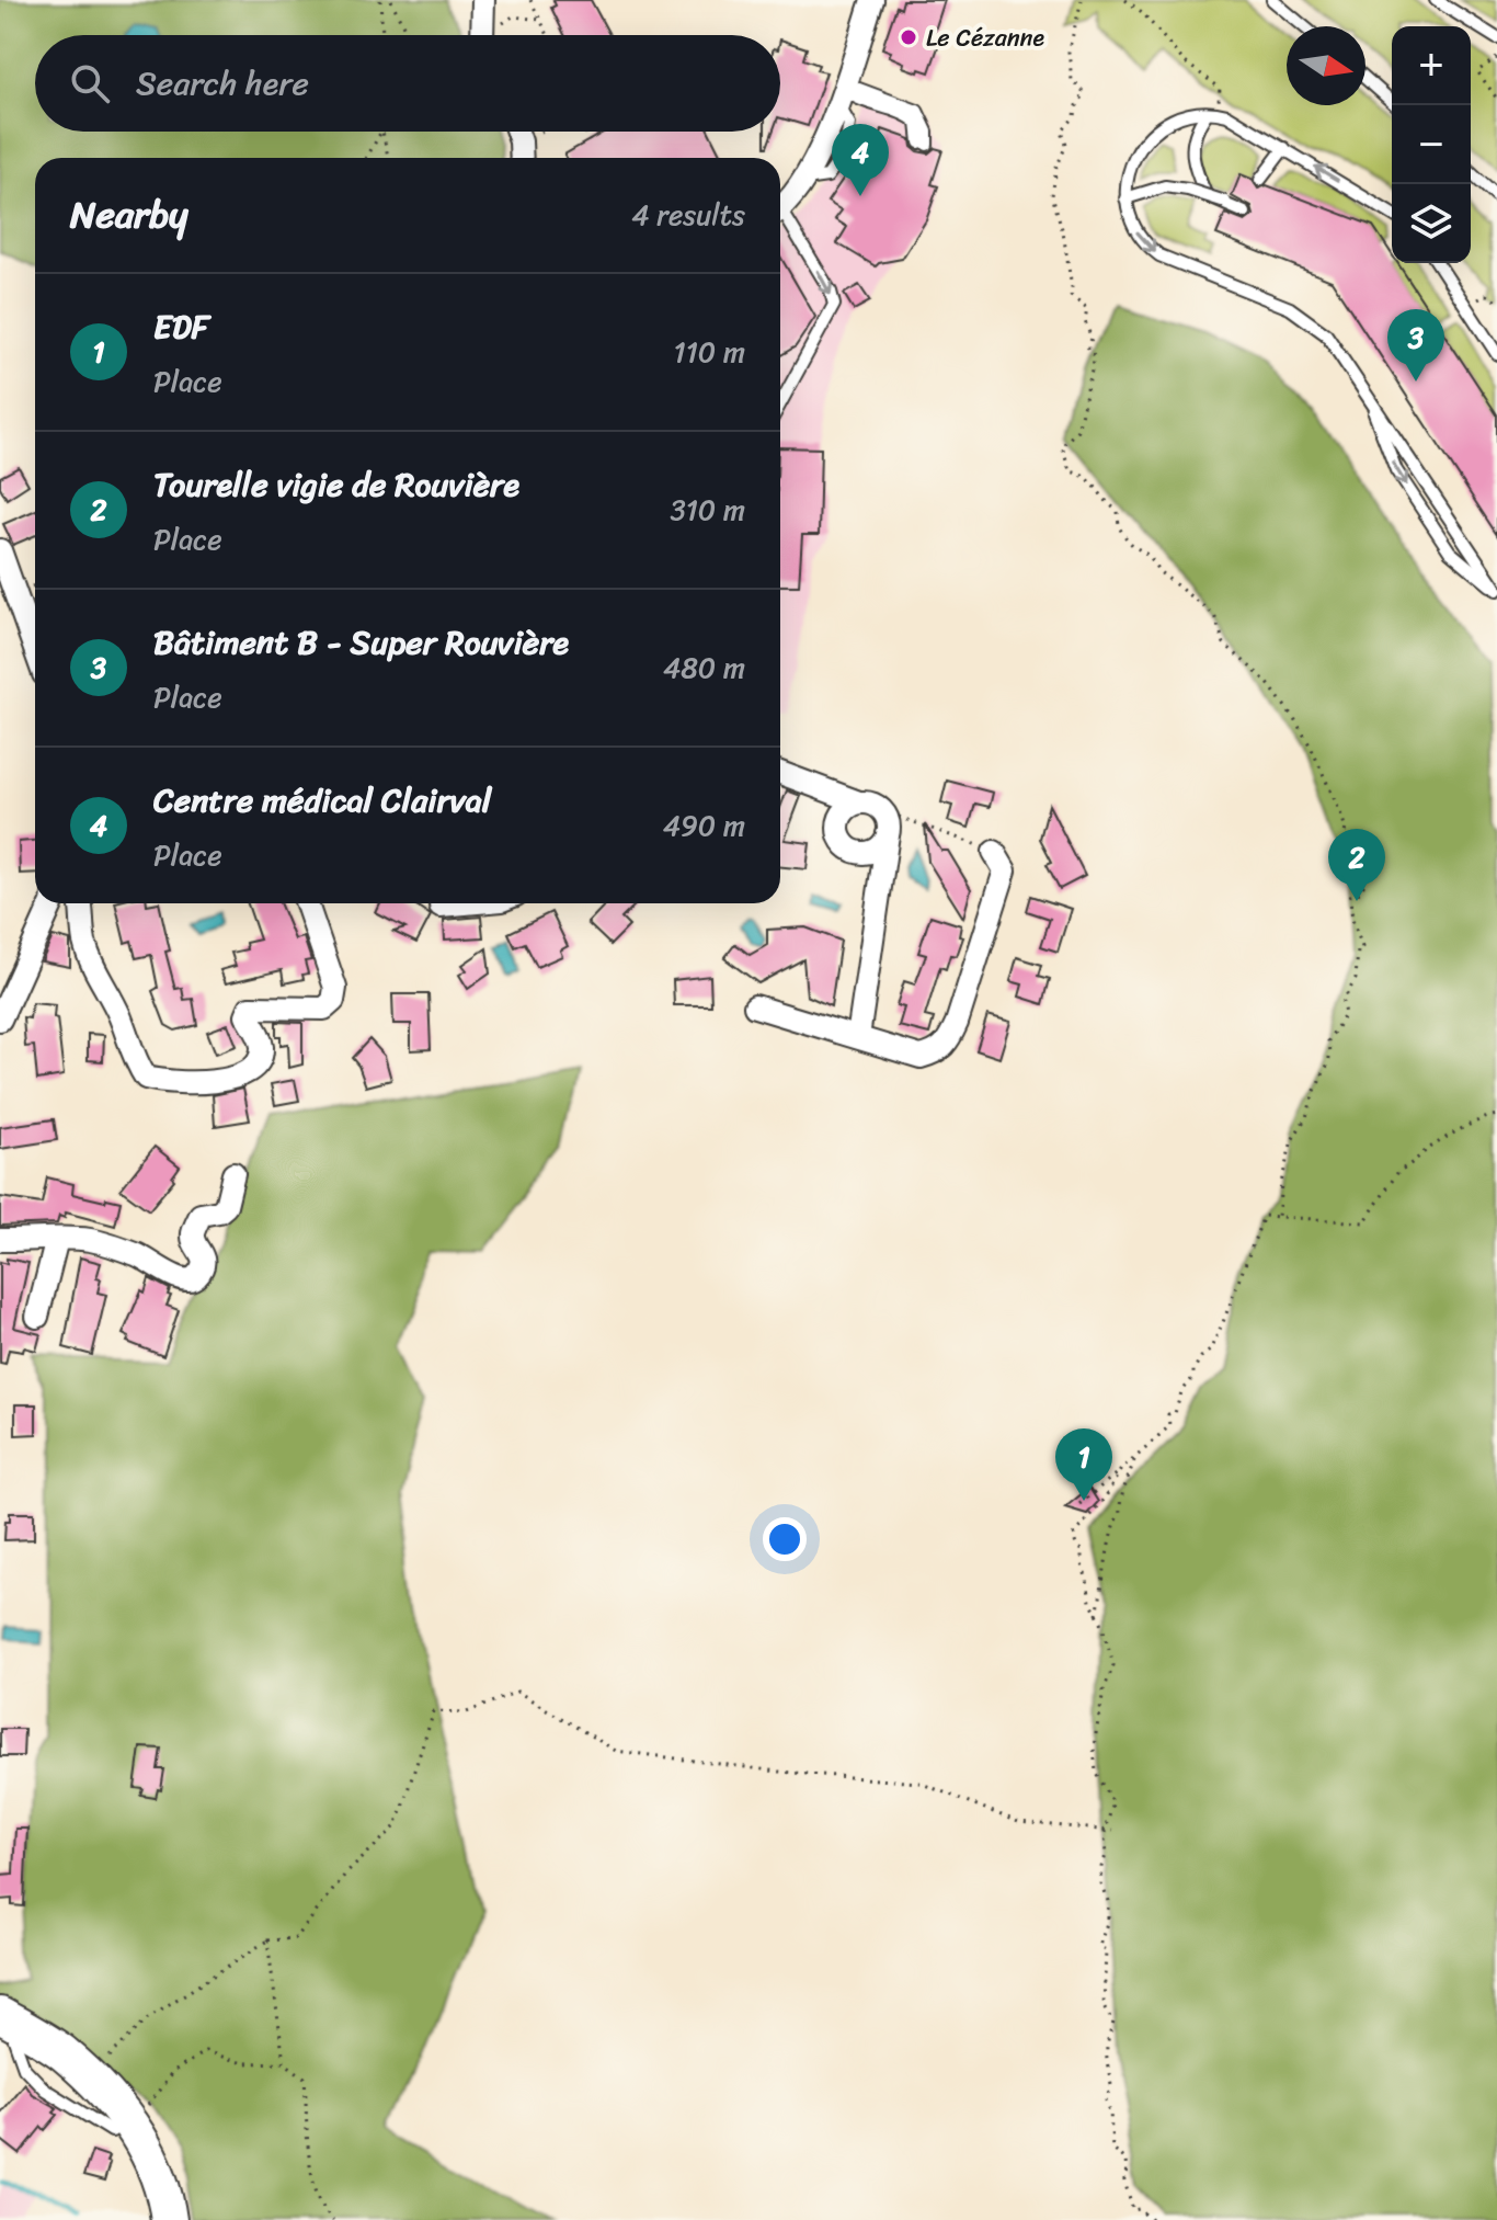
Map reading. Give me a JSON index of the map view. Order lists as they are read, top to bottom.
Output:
{
  "places": ["Le Cézanne"],
  "north": "right",
  "page": {
    "map_buttons": ["+", "−"],
    "search": "Search here",
    "pins": [
      "4",
      "3",
      "2",
      "1"
    ],
    "heading": ["Nearby", "4 results"],
    "list": [
      {
        "mark": "1",
        "name": "EDF",
        "note": "Place",
        "value": "110 m"
      },
      {
        "mark": "2",
        "name": "Tourelle vigie de Rouvière",
        "note": "Place",
        "value": "310 m"
      },
      {
        "mark": "3",
        "name": "Bâtiment B - Super Rouvière",
        "note": "Place",
        "value": "480 m"
      },
      {
        "mark": "4",
        "name": "Centre médical Clairval",
        "note": "Place",
        "value": "490 m"
      }
    ]
  }
}
